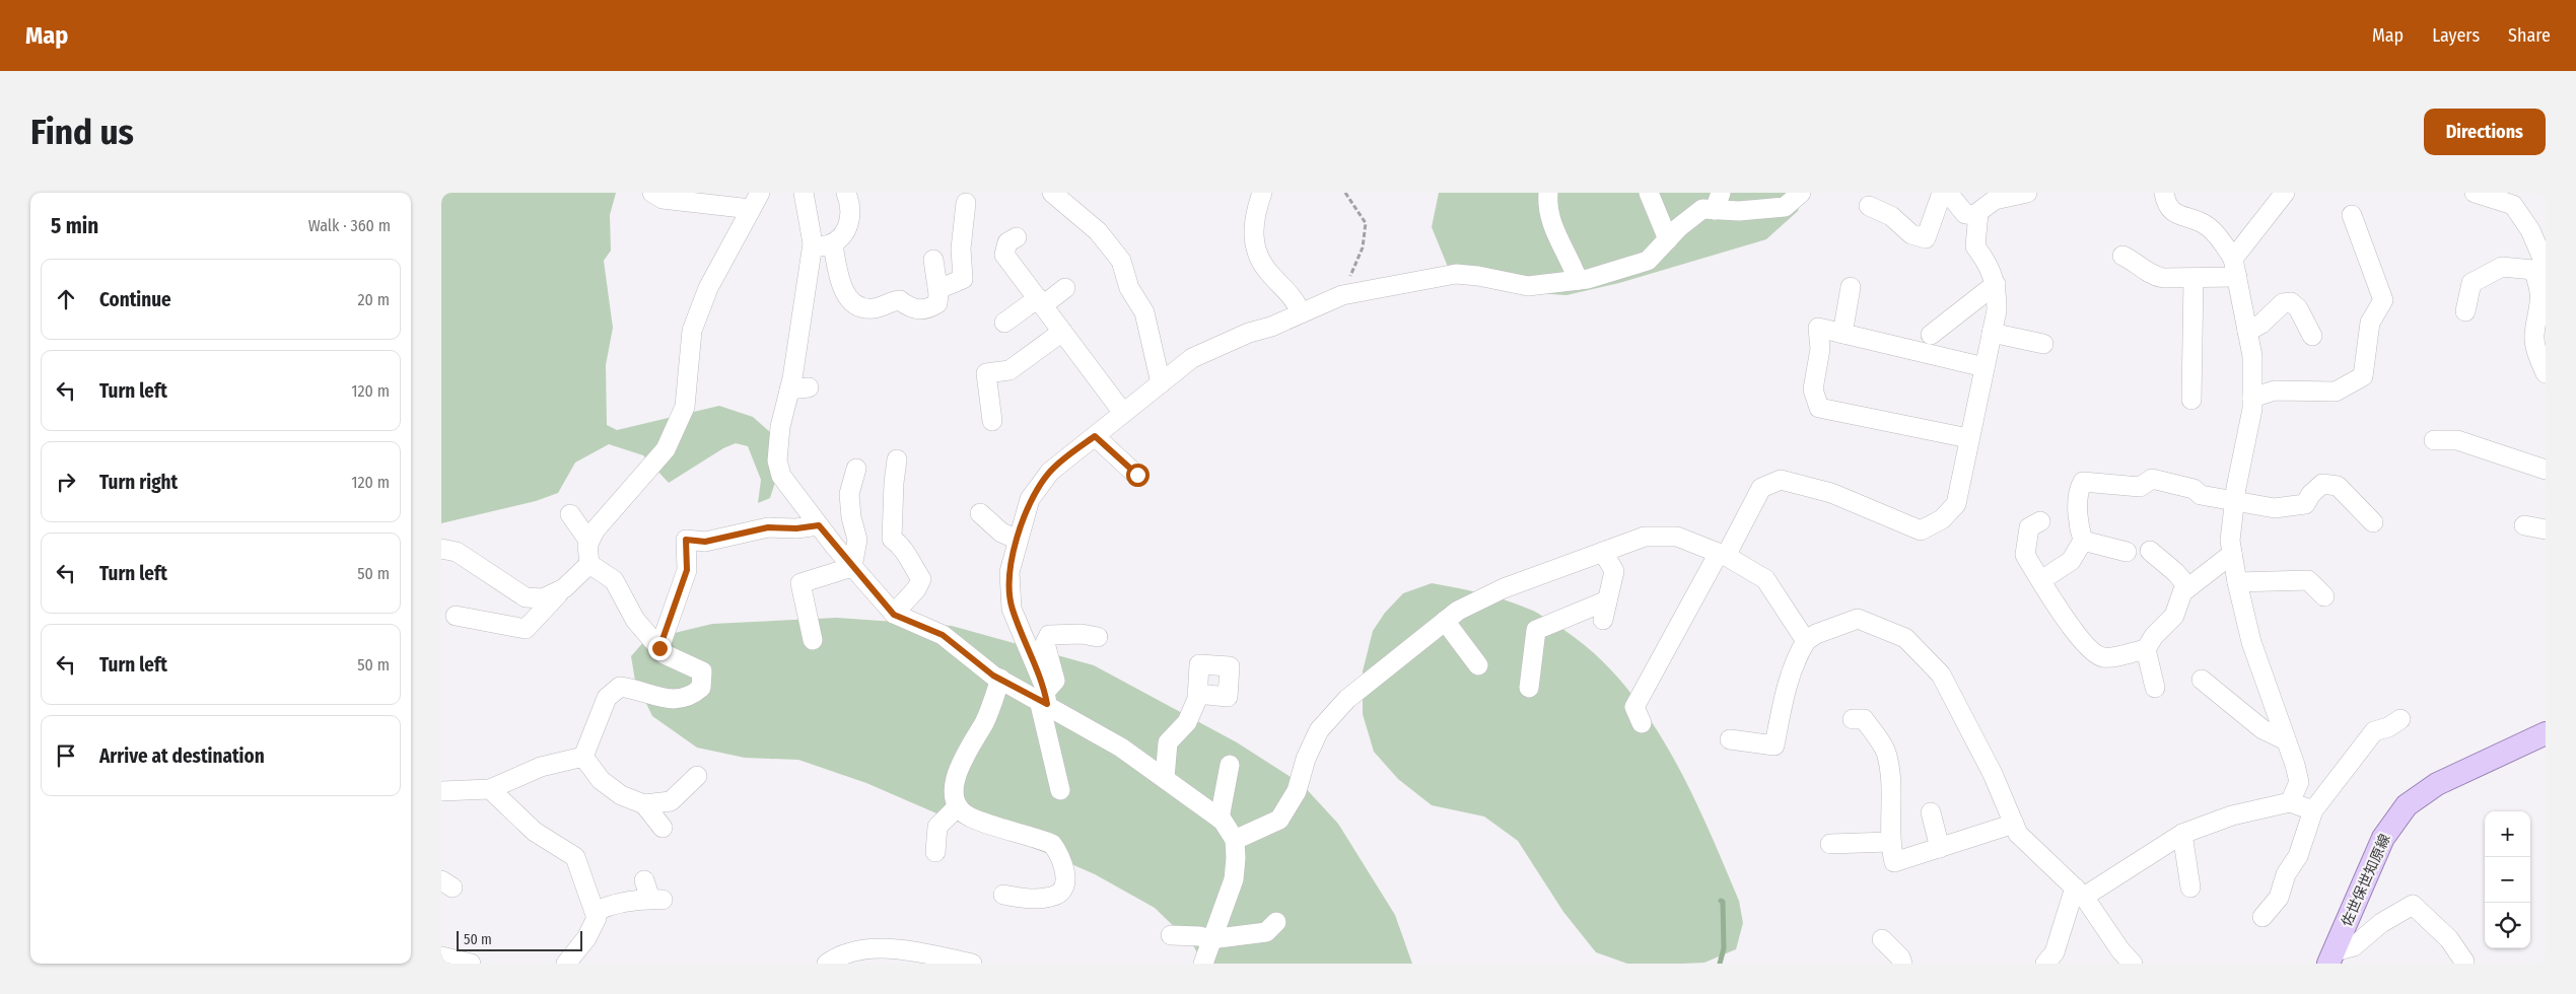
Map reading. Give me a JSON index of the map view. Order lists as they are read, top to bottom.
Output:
{
  "streets": {
    "main road": ["佐世保世知原線"]
  },
  "scale_bar": "50 m",
  "page": {
    "header": "Map",
    "nav": ["Map", "Layers", "Share"],
    "buttons": "Directions",
    "title": "Find us",
    "heading": ["5 min", "Walk · 360 m"],
    "list": [
      ["Continue", "20 m"],
      ["Turn left", "120 m"],
      ["Turn right", "120 m"],
      ["Turn left", "50 m"],
      ["Turn left", "50 m"],
      "Arrive at destination"
    ],
    "map_buttons": ["+", "−"],
    "scale": "50 m"
  }
}
